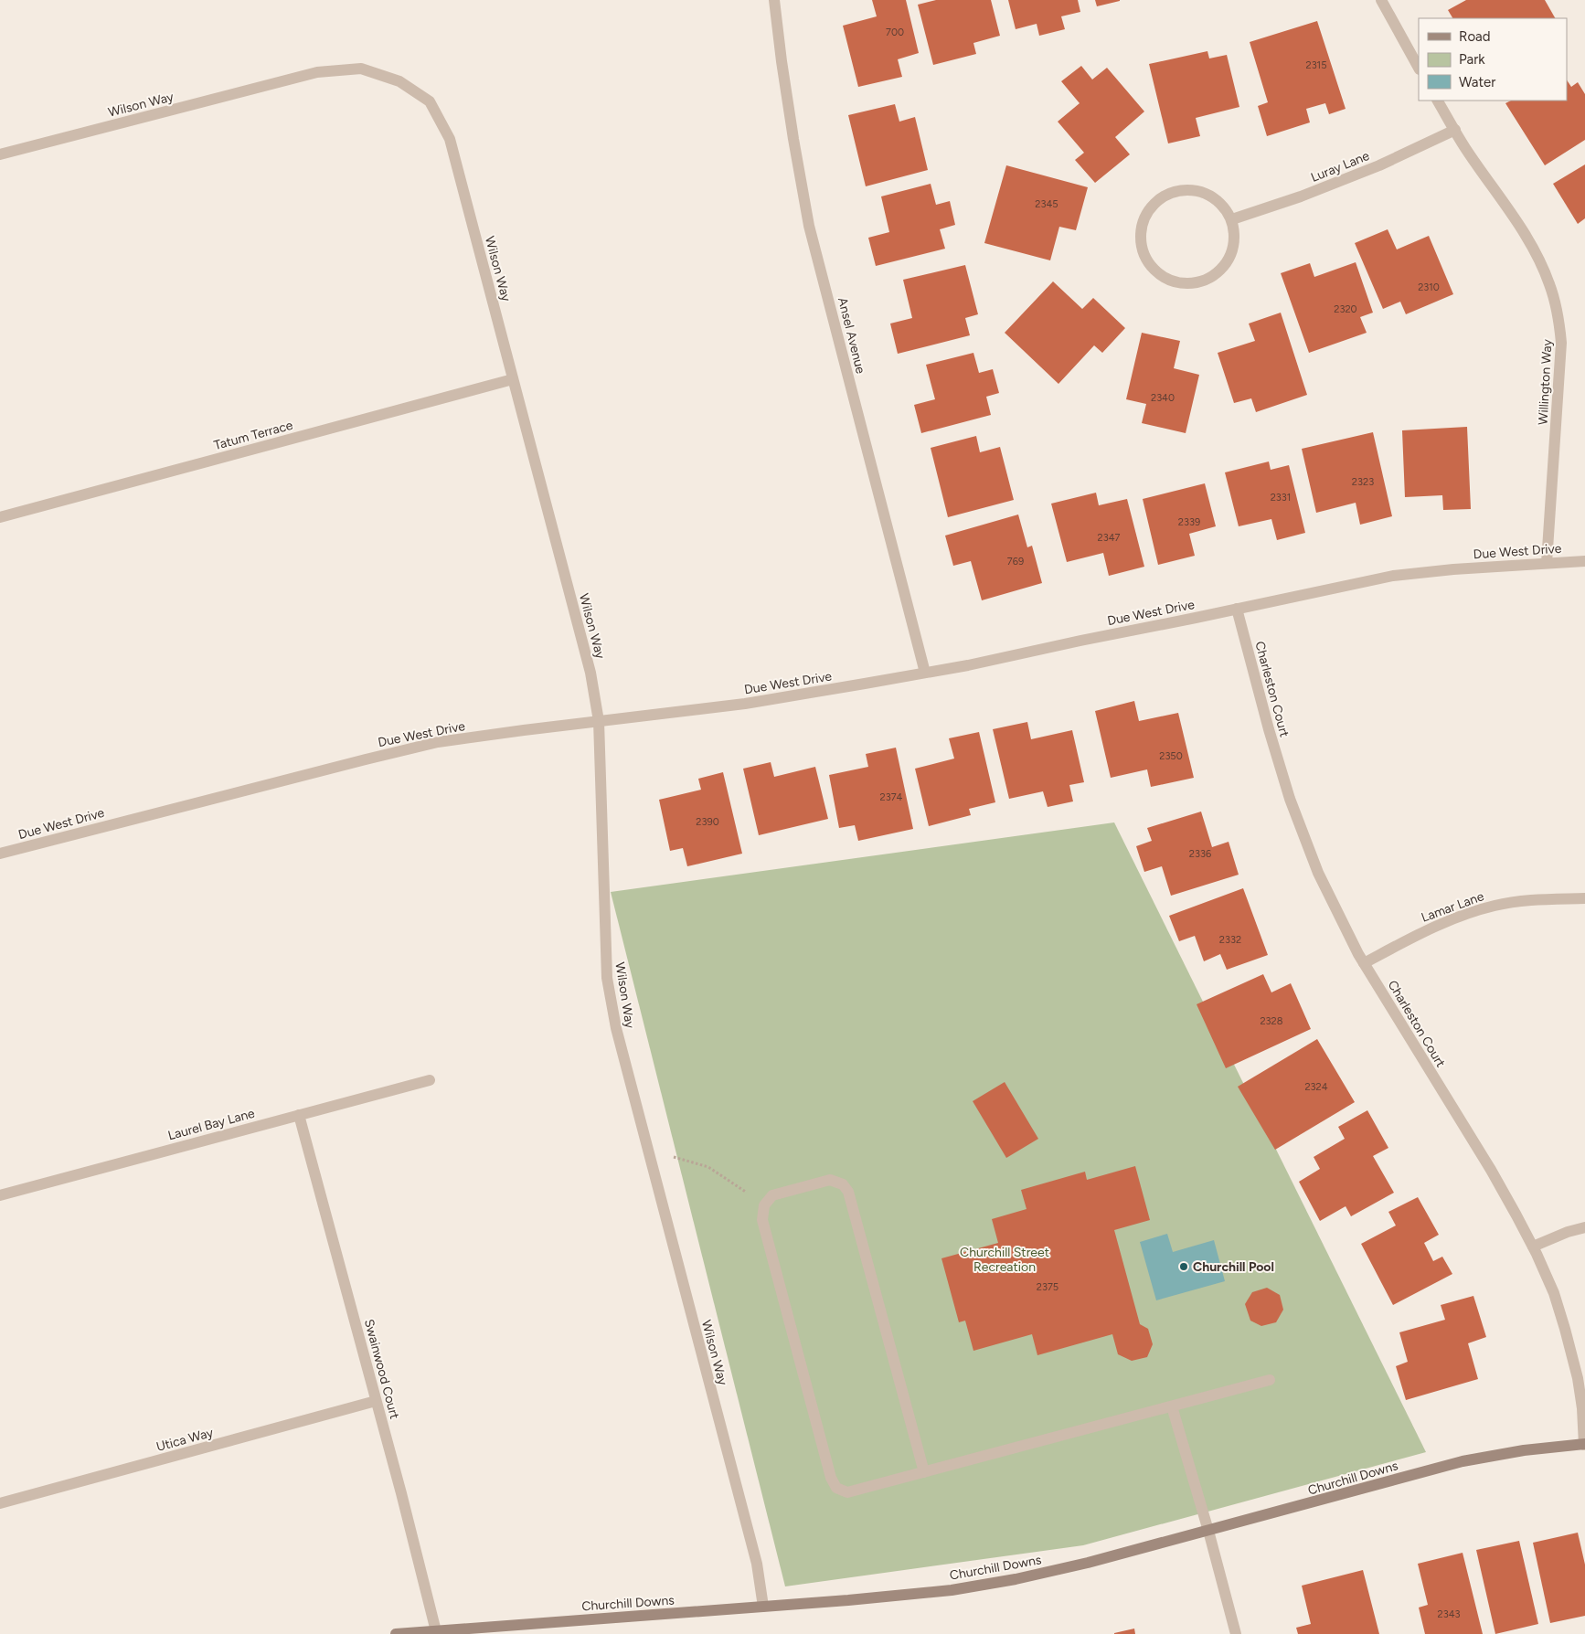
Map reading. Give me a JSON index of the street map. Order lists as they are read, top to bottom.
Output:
{
  "streets": {
    "street": [
      "Wilson Way",
      "Luray Lane",
      "Ansel Avenue",
      "Willington Way",
      "Tatum Terrace",
      "Due West Drive",
      "Charleston Court",
      "Lamar Lane",
      "Laurel Bay Lane",
      "Swainwood Court",
      "Utica Way",
      "Churchill Downs"
    ]
  },
  "crossings": [
    ["Wilson Way", "Tatum Terrace"],
    ["Wilson Way", "Due West Drive"],
    ["Wilson Way", "Churchill Downs"],
    ["Luray Lane", "Willington Way"],
    ["Ansel Avenue", "Due West Drive"],
    ["Willington Way", "Due West Drive"],
    ["Due West Drive", "Charleston Court"],
    ["Charleston Court", "Lamar Lane"],
    ["Charleston Court", "Churchill Downs"],
    ["Laurel Bay Lane", "Swainwood Court"],
    ["Swainwood Court", "Utica Way"],
    ["Swainwood Court", "Churchill Downs"]
  ],
  "parks": ["Churchill Street Recreation"],
  "places": ["Churchill Pool"],
  "house_numbers": [
    "700",
    "2315",
    "2345",
    "2310",
    "2320",
    "2340",
    "2323",
    "2331",
    "2339",
    "2347",
    "769",
    "2350",
    "2374",
    "2390",
    "2336",
    "2332",
    "2328",
    "2324",
    "2375",
    "2343"
  ],
  "legend": ["Road", "Park", "Water"]
}
